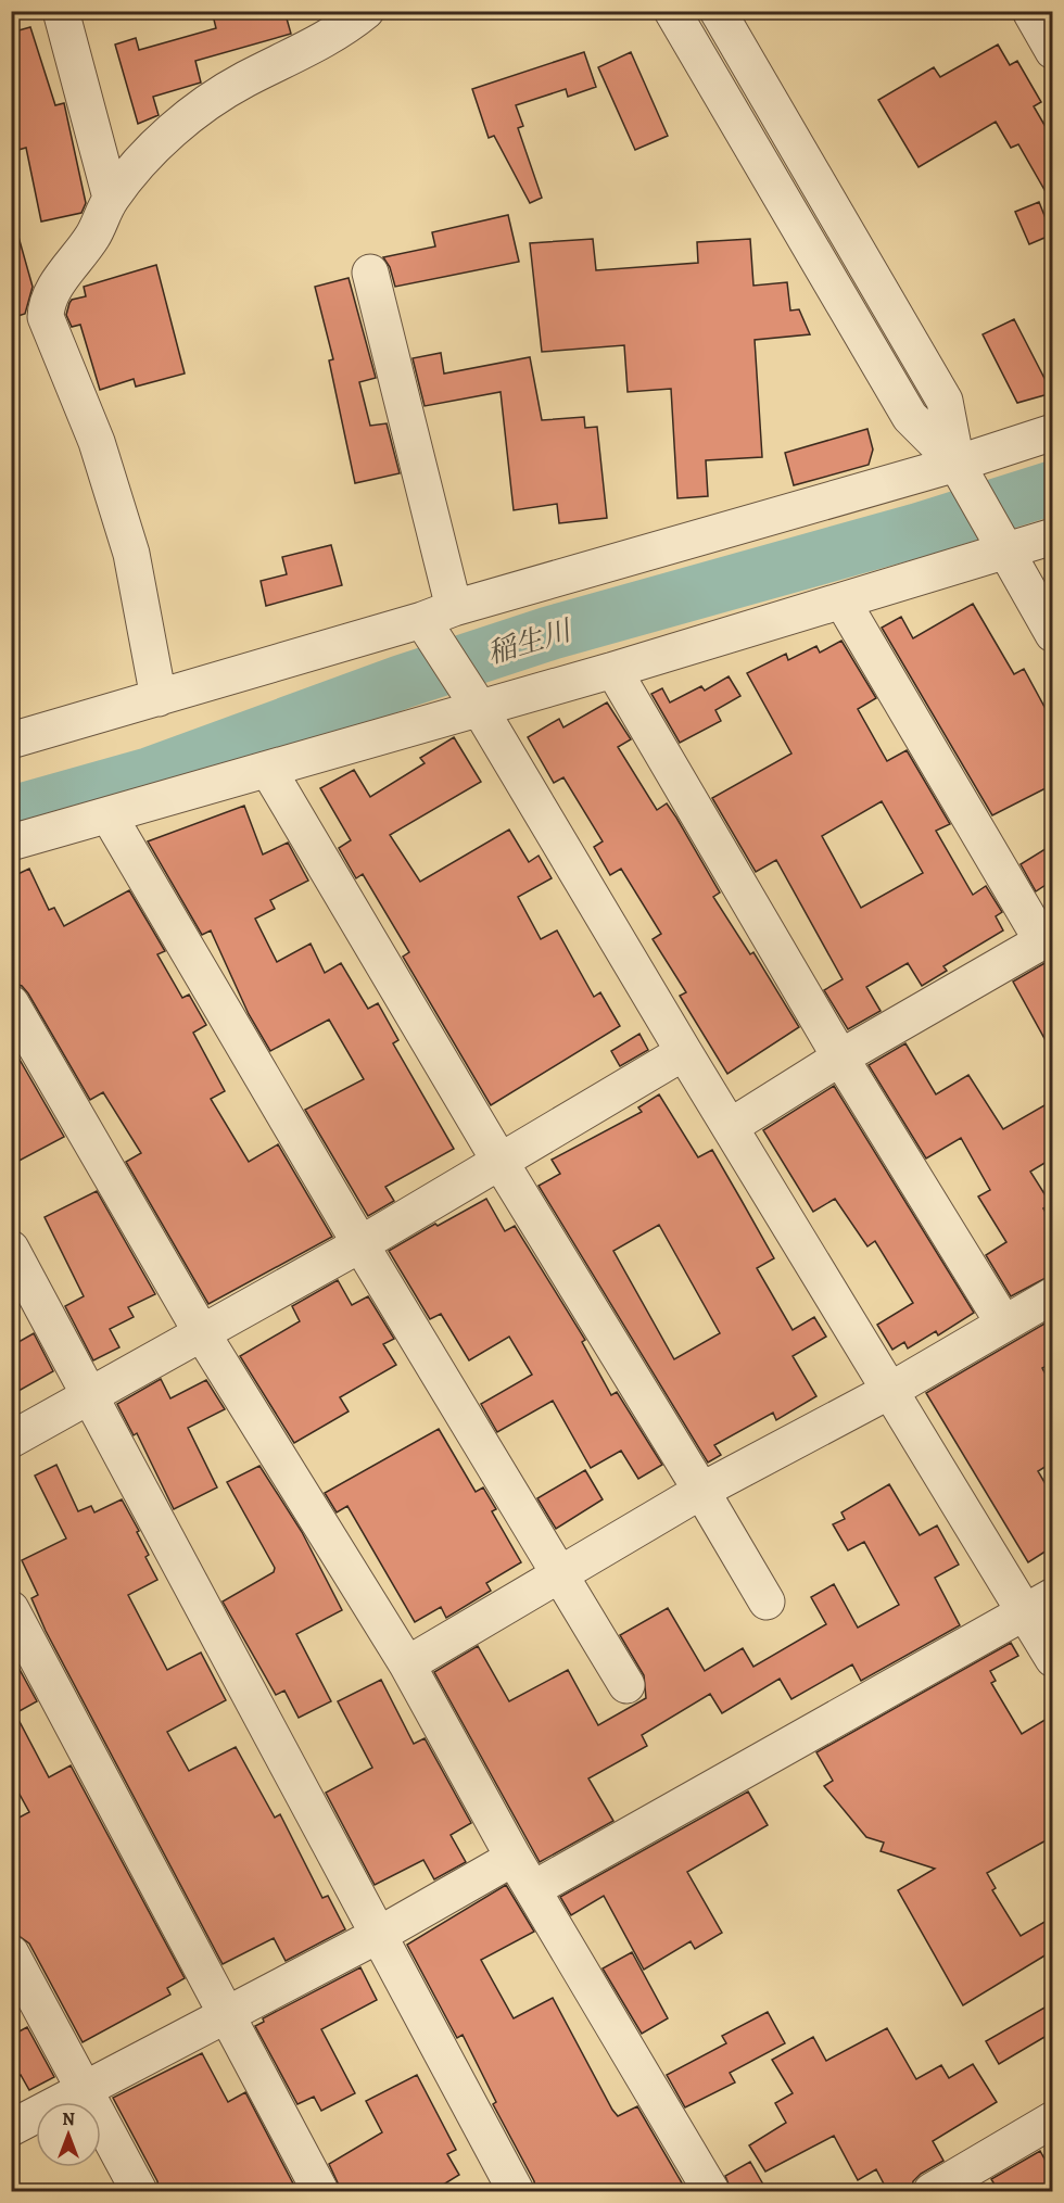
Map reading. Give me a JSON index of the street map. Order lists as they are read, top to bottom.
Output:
{
  "water": ["稲生川"],
  "north": "top"
}
